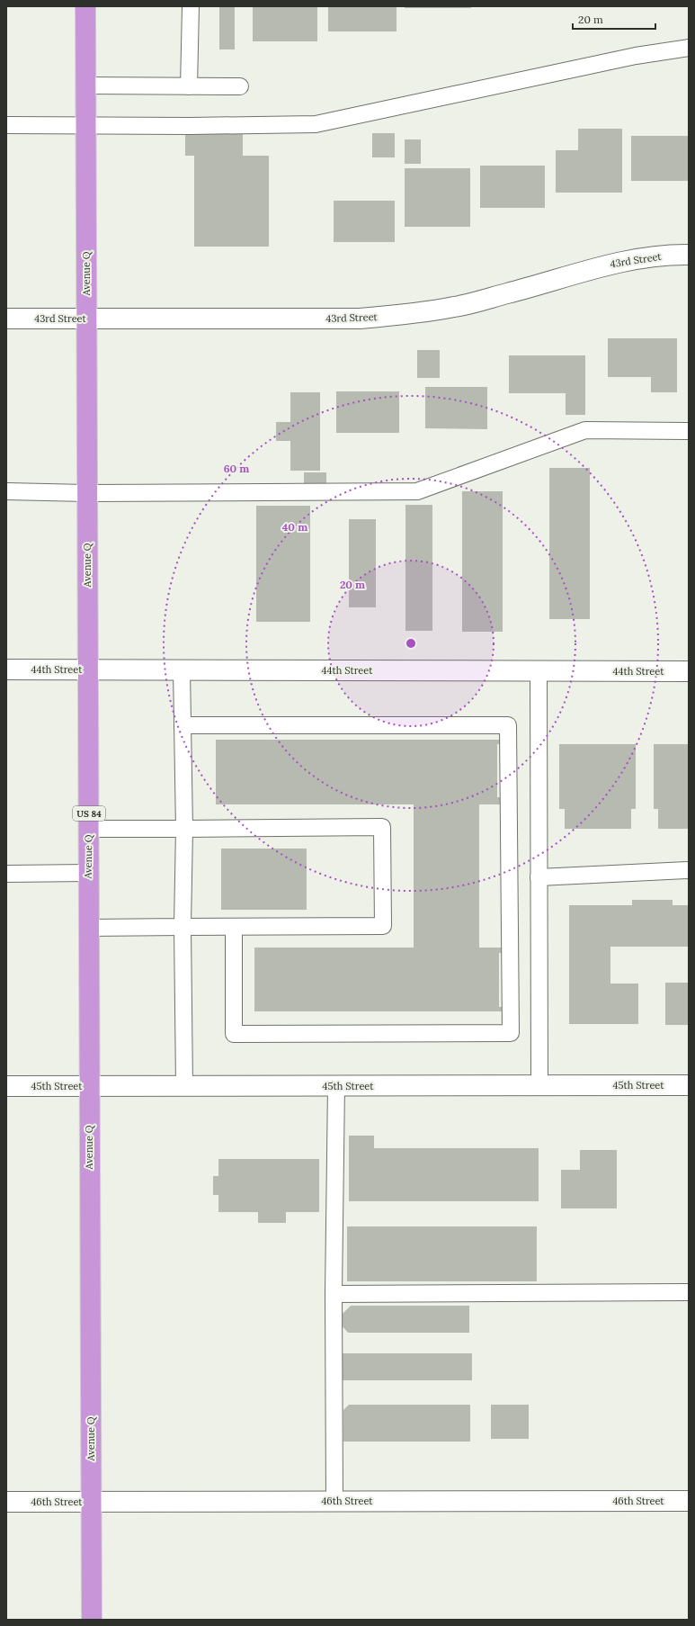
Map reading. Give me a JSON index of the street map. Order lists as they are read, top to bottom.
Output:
{
  "streets": {
    "highway": ["Avenue Q", "US 84"],
    "street": [
      "43rd Street",
      "44th Street",
      "45th Street",
      "46th Street"
    ]
  },
  "crossings": [
    ["43rd Street", "Avenue Q"],
    ["Avenue Q", "44th Street"],
    ["Avenue Q", "45th Street"],
    ["Avenue Q", "46th Street"]
  ],
  "scale_bar": "20 m",
  "rings": ["60 m", "40 m", "20 m"]
}
